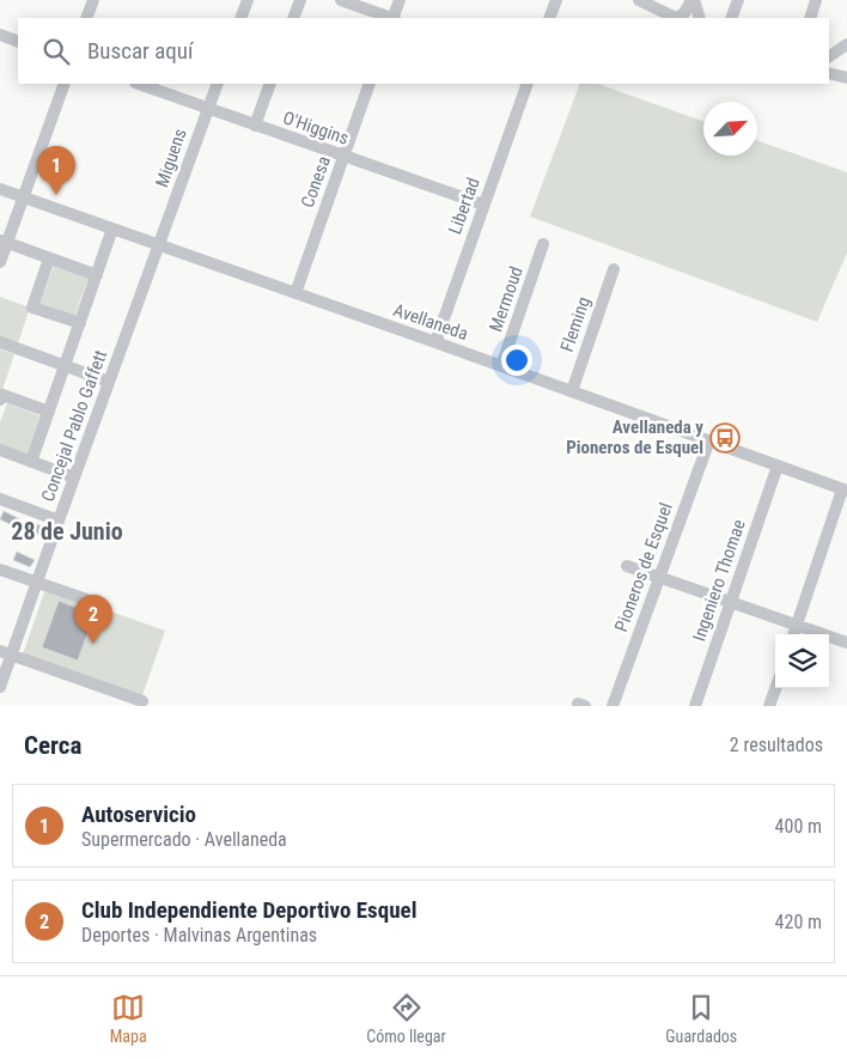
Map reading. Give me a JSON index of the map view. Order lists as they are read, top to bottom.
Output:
{
  "streets": {
    "street": [
      "O'Higgins",
      "Miguens",
      "Conesa",
      "Libertad",
      "Mermoud",
      "Avellaneda",
      "Fleming",
      "Concejal Pablo Gaffett",
      "Pioneros de Esquel",
      "Ingeniero Thomae"
    ]
  },
  "crossings": [
    ["O'Higgins", "Miguens"],
    ["O'Higgins", "Conesa"],
    ["O'Higgins", "Libertad"],
    ["Miguens", "Avellaneda"],
    ["Miguens", "Concejal Pablo Gaffett"],
    ["Conesa", "Avellaneda"],
    ["Libertad", "Avellaneda"],
    ["Mermoud", "Avellaneda"],
    ["Avellaneda", "Fleming"],
    ["Avellaneda", "Concejal Pablo Gaffett"],
    ["Avellaneda", "Pioneros de Esquel"],
    ["Avellaneda", "Ingeniero Thomae"]
  ],
  "districts": ["28 de Junio"],
  "places": {
    "bus stop": ["Avellaneda y Pioneros de Esquel"]
  },
  "north": "top right",
  "page": {
    "search": "Buscar aquí",
    "pins": ["1", "2"],
    "heading": ["Cerca", "2 resultados"],
    "list": [
      {
        "mark": "1",
        "name": "Autoservicio",
        "note": "Supermercado · Avellaneda",
        "value": "400 m"
      },
      {
        "mark": "2",
        "name": "Club Independiente Deportivo Esquel",
        "note": "Deportes · Malvinas Argentinas",
        "value": "420 m"
      }
    ],
    "nav": ["Mapa", "Cómo llegar", "Guardados"]
  }
}
